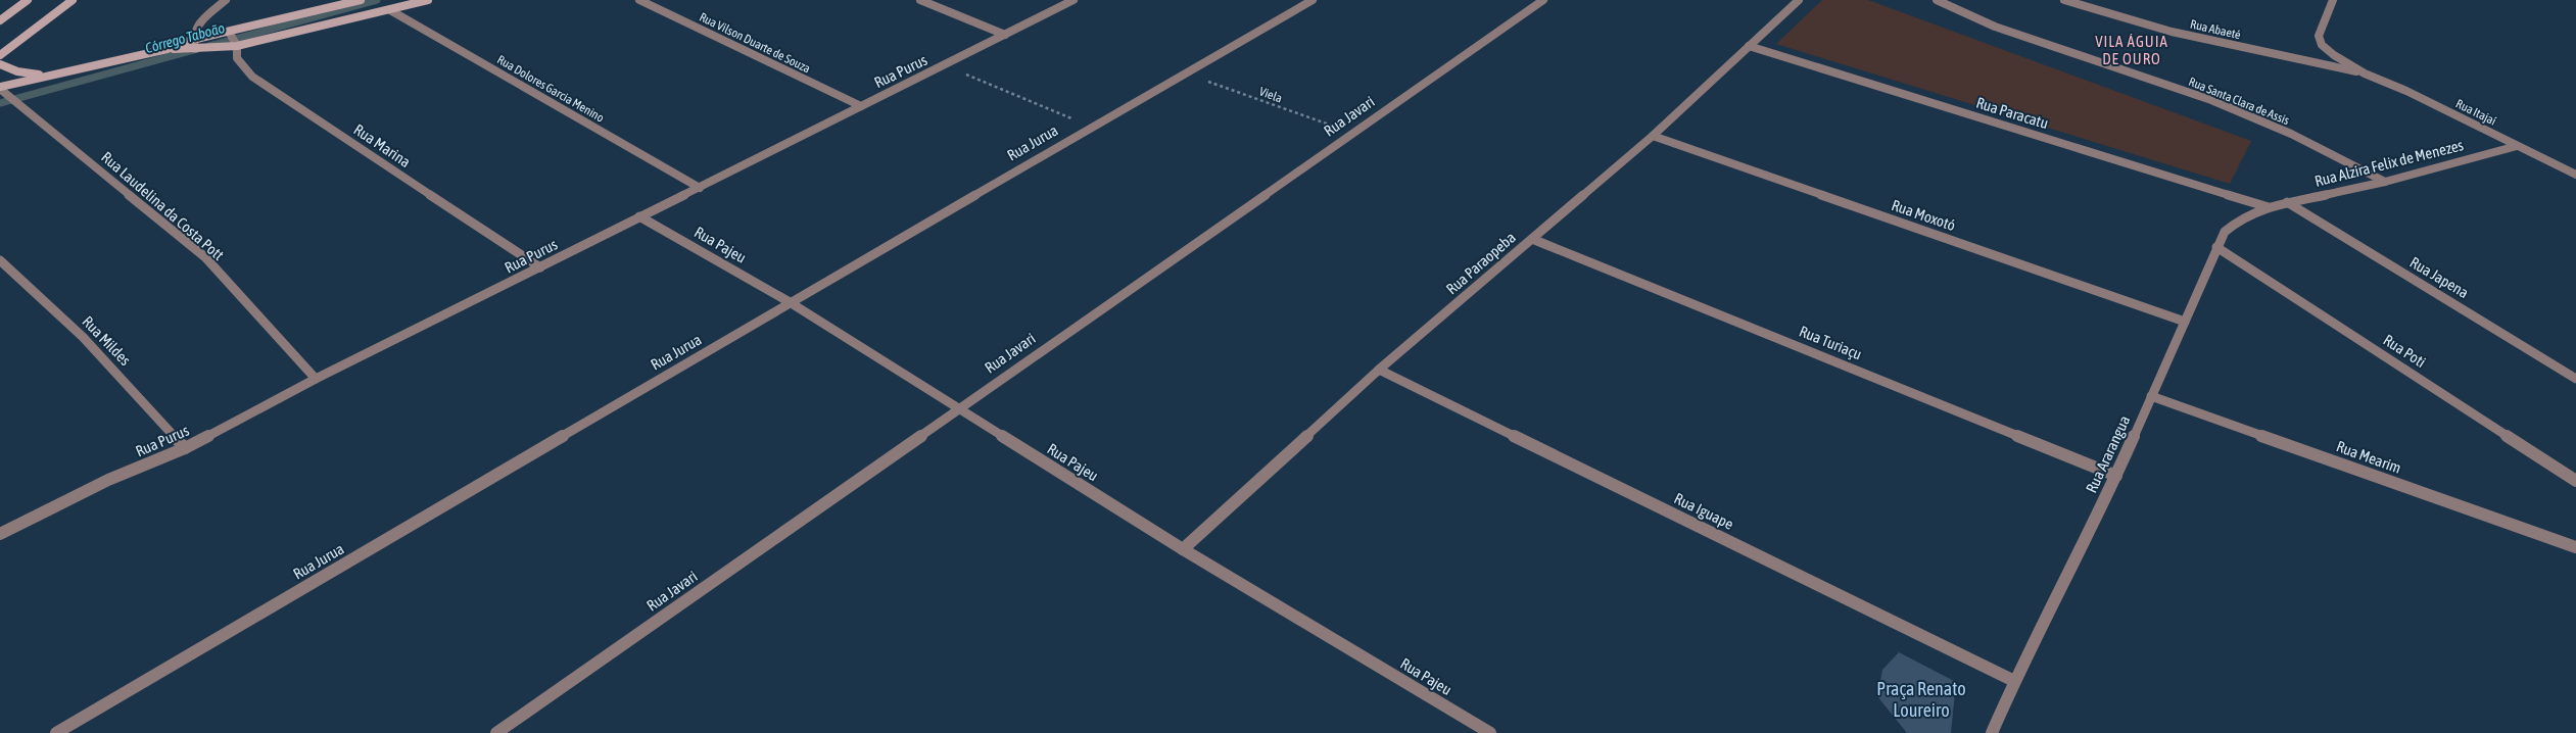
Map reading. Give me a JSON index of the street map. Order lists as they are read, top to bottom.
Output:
{
  "streets": {
    "street": [
      "Rua Abaeté",
      "Rua Vilson Duarte de Souza",
      "Rua Purus",
      "Rua Dolores Garcia Menino",
      "Rua Santa Clara de Assis",
      "Rua Itajaí",
      "Rua Paracatu",
      "Rua Javari",
      "Rua Jurua",
      "Rua Marina",
      "Rua Alzira Felix de Menezes",
      "Rua Laudelina da Costa Pott",
      "Rua Moxotó",
      "Rua Pajeu",
      "Rua Paraopeba",
      "Rua Japena",
      "Rua Mildes",
      "Rua Turiaçu",
      "Rua Poti",
      "Rua Ararangua",
      "Rua Mearim",
      "Rua Iguape"
    ],
    "path": ["Viela"]
  },
  "crossings": [
    ["Rua Abaeté", "Rua Itajaí"],
    ["Rua Vilson Duarte de Souza", "Rua Purus"],
    ["Rua Purus", "Rua Dolores Garcia Menino"],
    ["Rua Purus", "Rua Marina"],
    ["Rua Purus", "Rua Laudelina da Costa Pott"],
    ["Rua Purus", "Rua Pajeu"],
    ["Rua Purus", "Rua Mildes"],
    ["Viela", "Rua Javari"],
    ["Viela", "Rua Jurua"],
    ["Rua Santa Clara de Assis", "Rua Alzira Felix de Menezes"],
    ["Rua Itajaí", "Rua Alzira Felix de Menezes"],
    ["Rua Paracatu", "Rua Alzira Felix de Menezes"],
    ["Rua Paracatu", "Rua Paraopeba"],
    ["Rua Paracatu", "Rua Ararangua"],
    ["Rua Javari", "Rua Pajeu"],
    ["Rua Jurua", "Rua Pajeu"],
    ["Rua Alzira Felix de Menezes", "Rua Japena"],
    ["Rua Alzira Felix de Menezes", "Rua Ararangua"],
    ["Rua Moxotó", "Rua Paraopeba"],
    ["Rua Moxotó", "Rua Ararangua"],
    ["Rua Pajeu", "Rua Paraopeba"],
    ["Rua Paraopeba", "Rua Turiaçu"],
    ["Rua Paraopeba", "Rua Iguape"],
    ["Rua Turiaçu", "Rua Ararangua"],
    ["Rua Poti", "Rua Ararangua"],
    ["Rua Ararangua", "Rua Mearim"],
    ["Rua Ararangua", "Rua Iguape"]
  ],
  "districts": ["VILA ÁGUIA DE OURO"],
  "water": ["Córrego Taboão"],
  "parks": ["Praça Renato Loureiro"]
}
